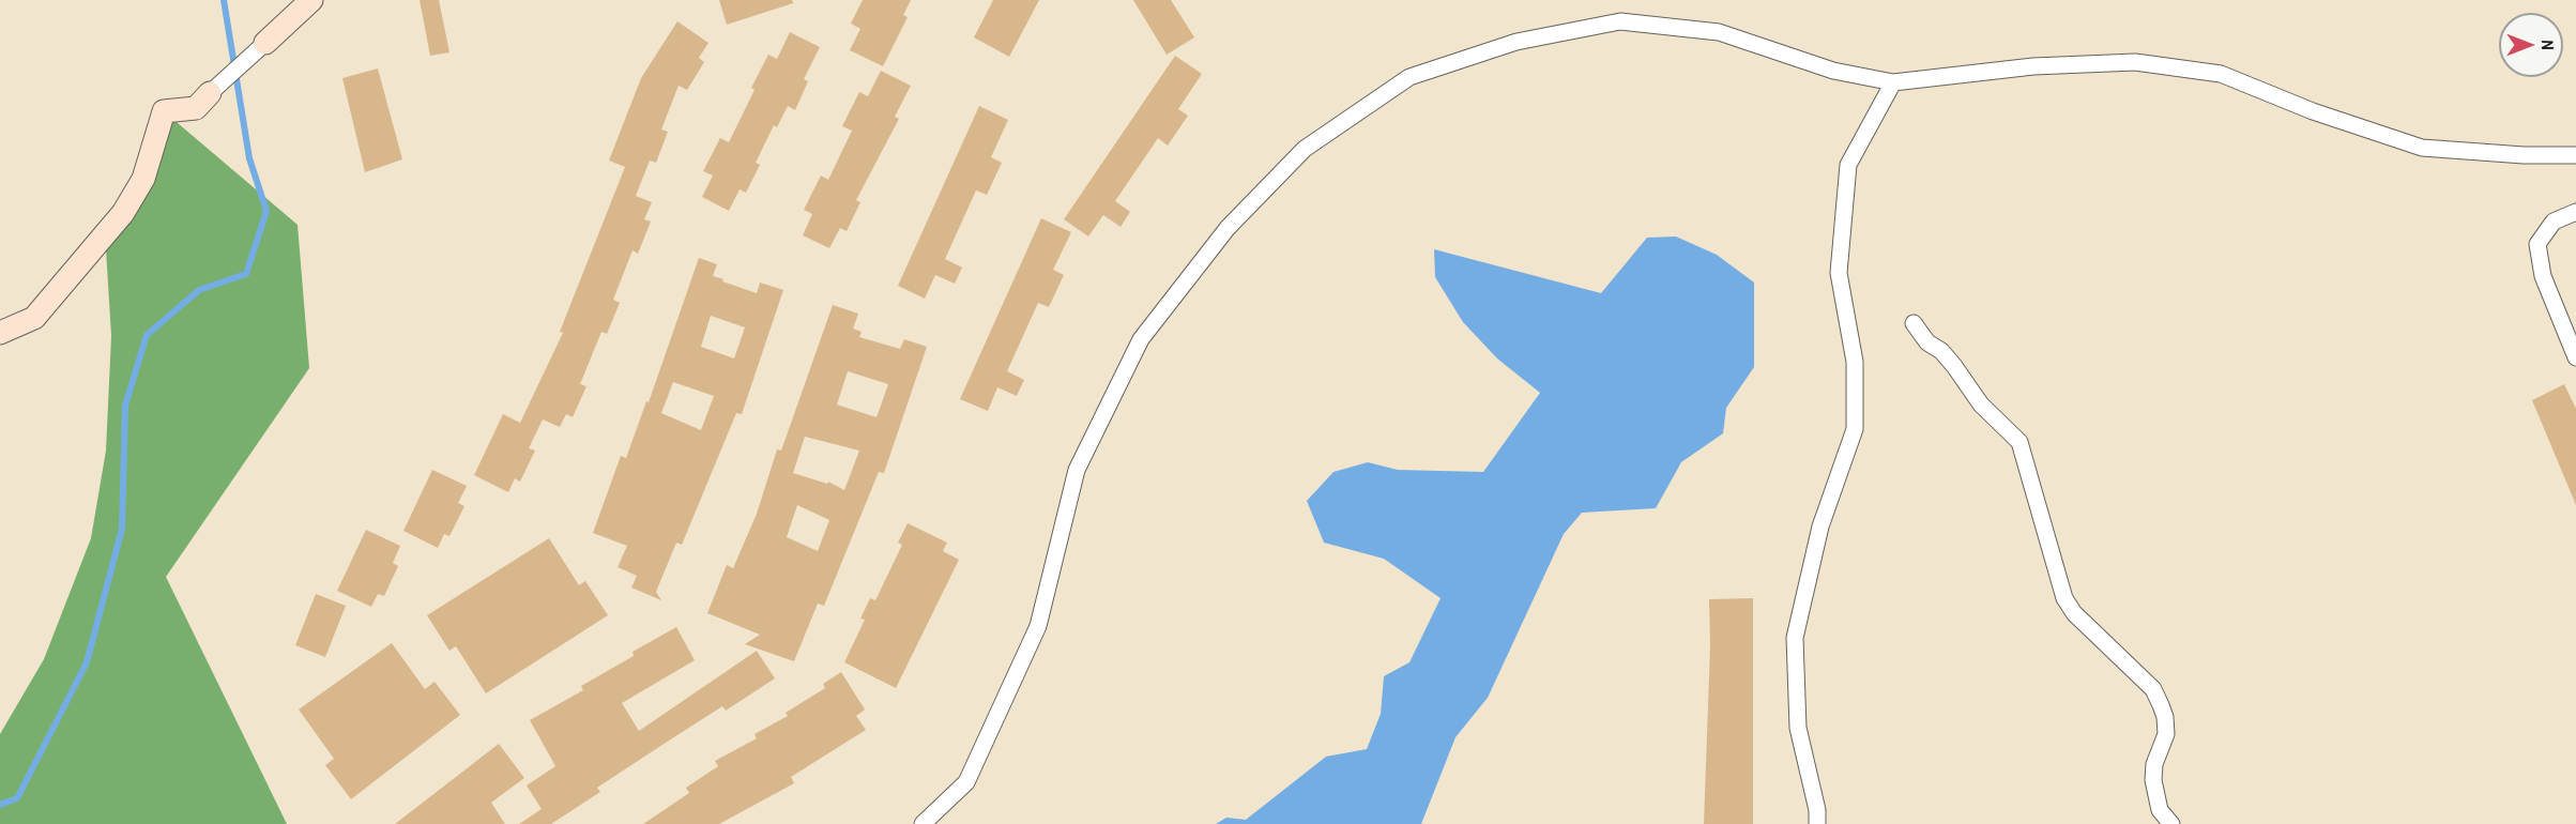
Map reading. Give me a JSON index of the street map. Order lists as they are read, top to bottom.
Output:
{
  "north": "right"
}
